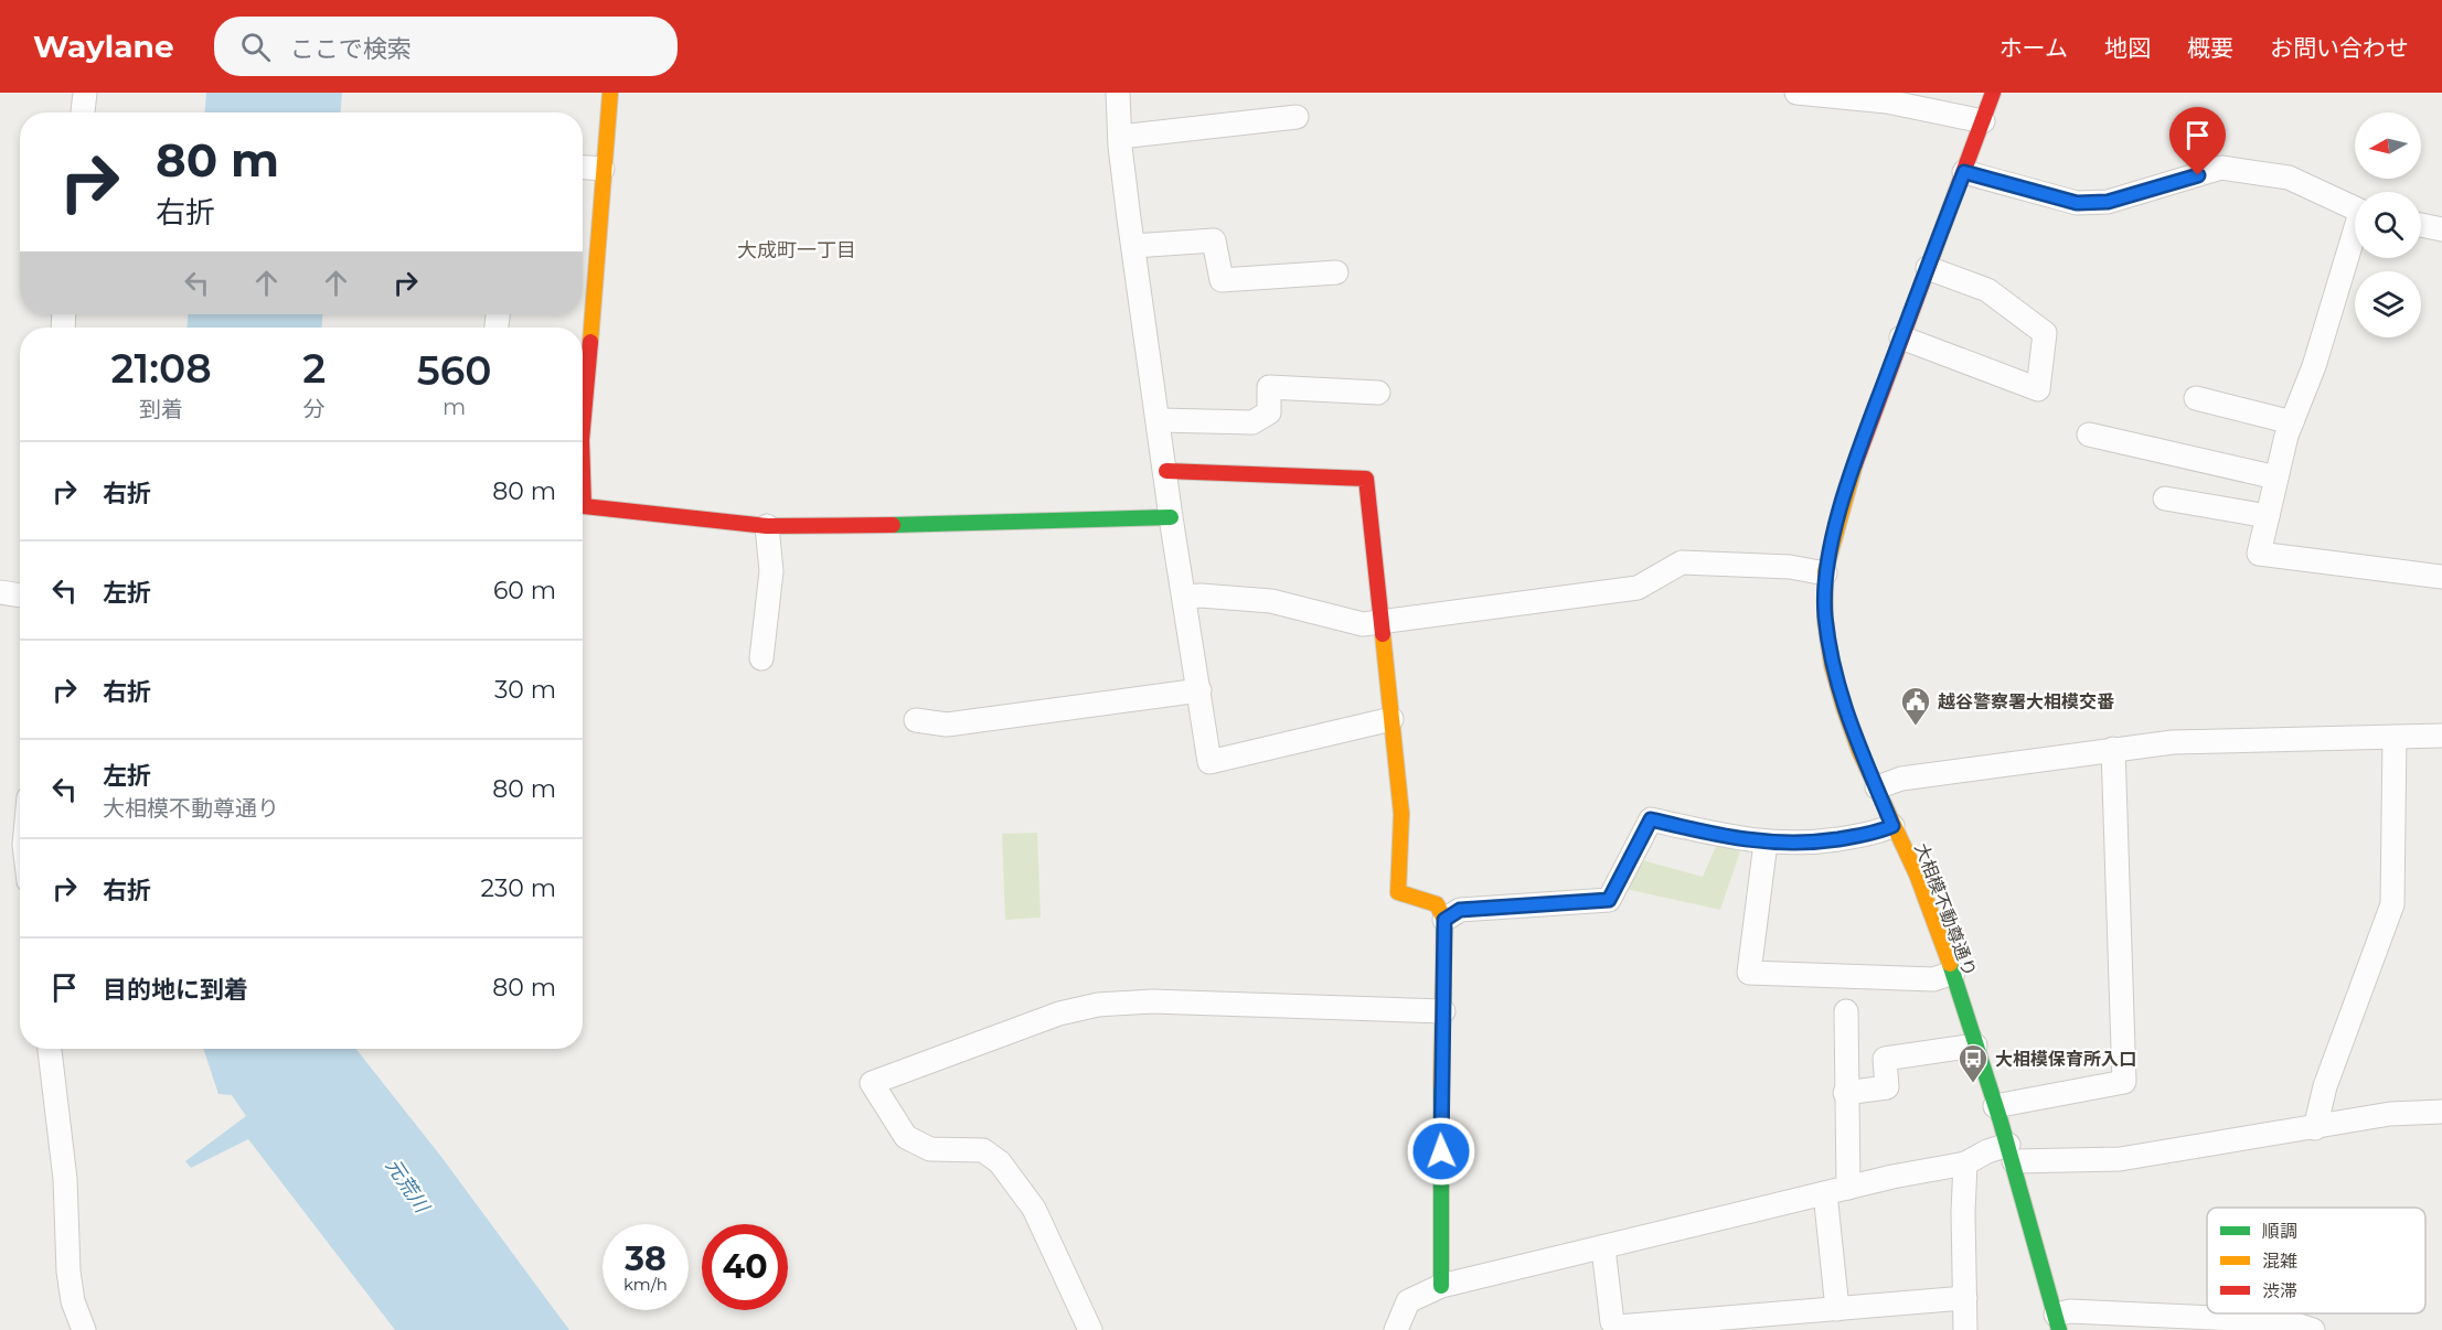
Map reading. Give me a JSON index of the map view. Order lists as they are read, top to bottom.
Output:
{
  "streets": {
    "street": ["大相模不動尊通り"]
  },
  "districts": ["大成町一丁目"],
  "water": ["元荒川"],
  "places": {
    "public building": ["越谷警察署大相模交番"],
    "bus stop": ["大相模保育所入口"]
  },
  "legend": ["順調", "混雑", "渋滞"],
  "north": "left",
  "page": {
    "header": "Waylane",
    "search": "ここで検索",
    "nav": [
      "ホーム",
      "地図",
      "概要",
      "お問い合わせ"
    ],
    "turn": ["80 m", "右折"],
    "eta": [
      "21:08",
      "到着",
      "2",
      "分",
      "560",
      "m"
    ],
    "list": [
      {
        "name": "右折",
        "value": "80 m"
      },
      {
        "name": "左折",
        "value": "60 m"
      },
      {
        "name": "右折",
        "value": "30 m"
      },
      {
        "name": "左折",
        "note": "大相模不動尊通り",
        "value": "80 m"
      },
      {
        "name": "右折",
        "value": "230 m"
      },
      {
        "name": "目的地に到着",
        "value": "80 m"
      }
    ],
    "speed": "38 km/h",
    "limit": "40"
  }
}
